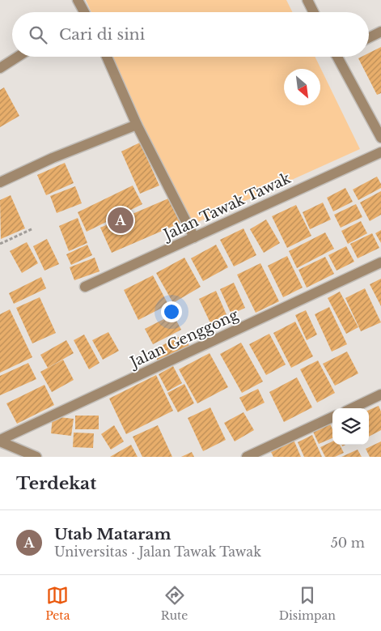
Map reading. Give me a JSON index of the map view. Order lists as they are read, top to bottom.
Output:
{
  "streets": {
    "street": ["Jalan Tawak Tawak", "Jalan Genggong"]
  },
  "north": "bottom right",
  "page": {
    "search": "Cari di sini",
    "pins": "A",
    "heading": "Terdekat",
    "list": [
      {
        "mark": "A",
        "name": "Utab Mataram",
        "note": "Universitas · Jalan Tawak Tawak",
        "value": "50 m"
      }
    ],
    "nav": ["Peta", "Rute", "Disimpan"]
  }
}
